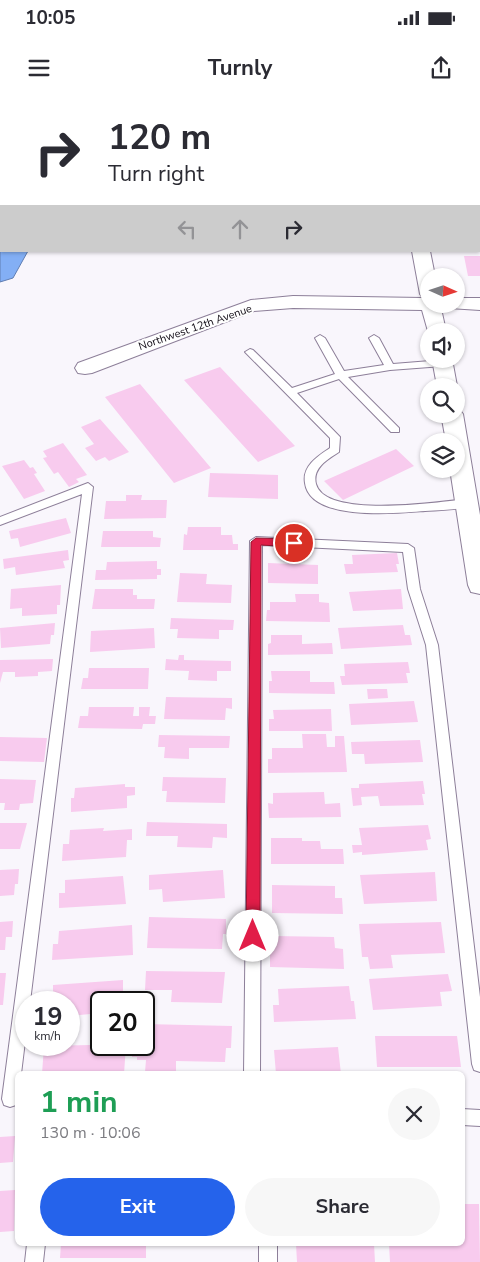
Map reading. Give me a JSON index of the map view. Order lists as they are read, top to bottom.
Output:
{
  "streets": {
    "street": ["Northwest 12th Avenue"]
  },
  "north": "right",
  "page": {
    "status": "10:05",
    "header": "Turnly",
    "turn": ["120 m", "Turn right"],
    "speed": "19 km/h",
    "limit": "20",
    "heading": ["1 min", "130 m · 10:06"],
    "buttons": ["Exit", "Share"]
  }
}
